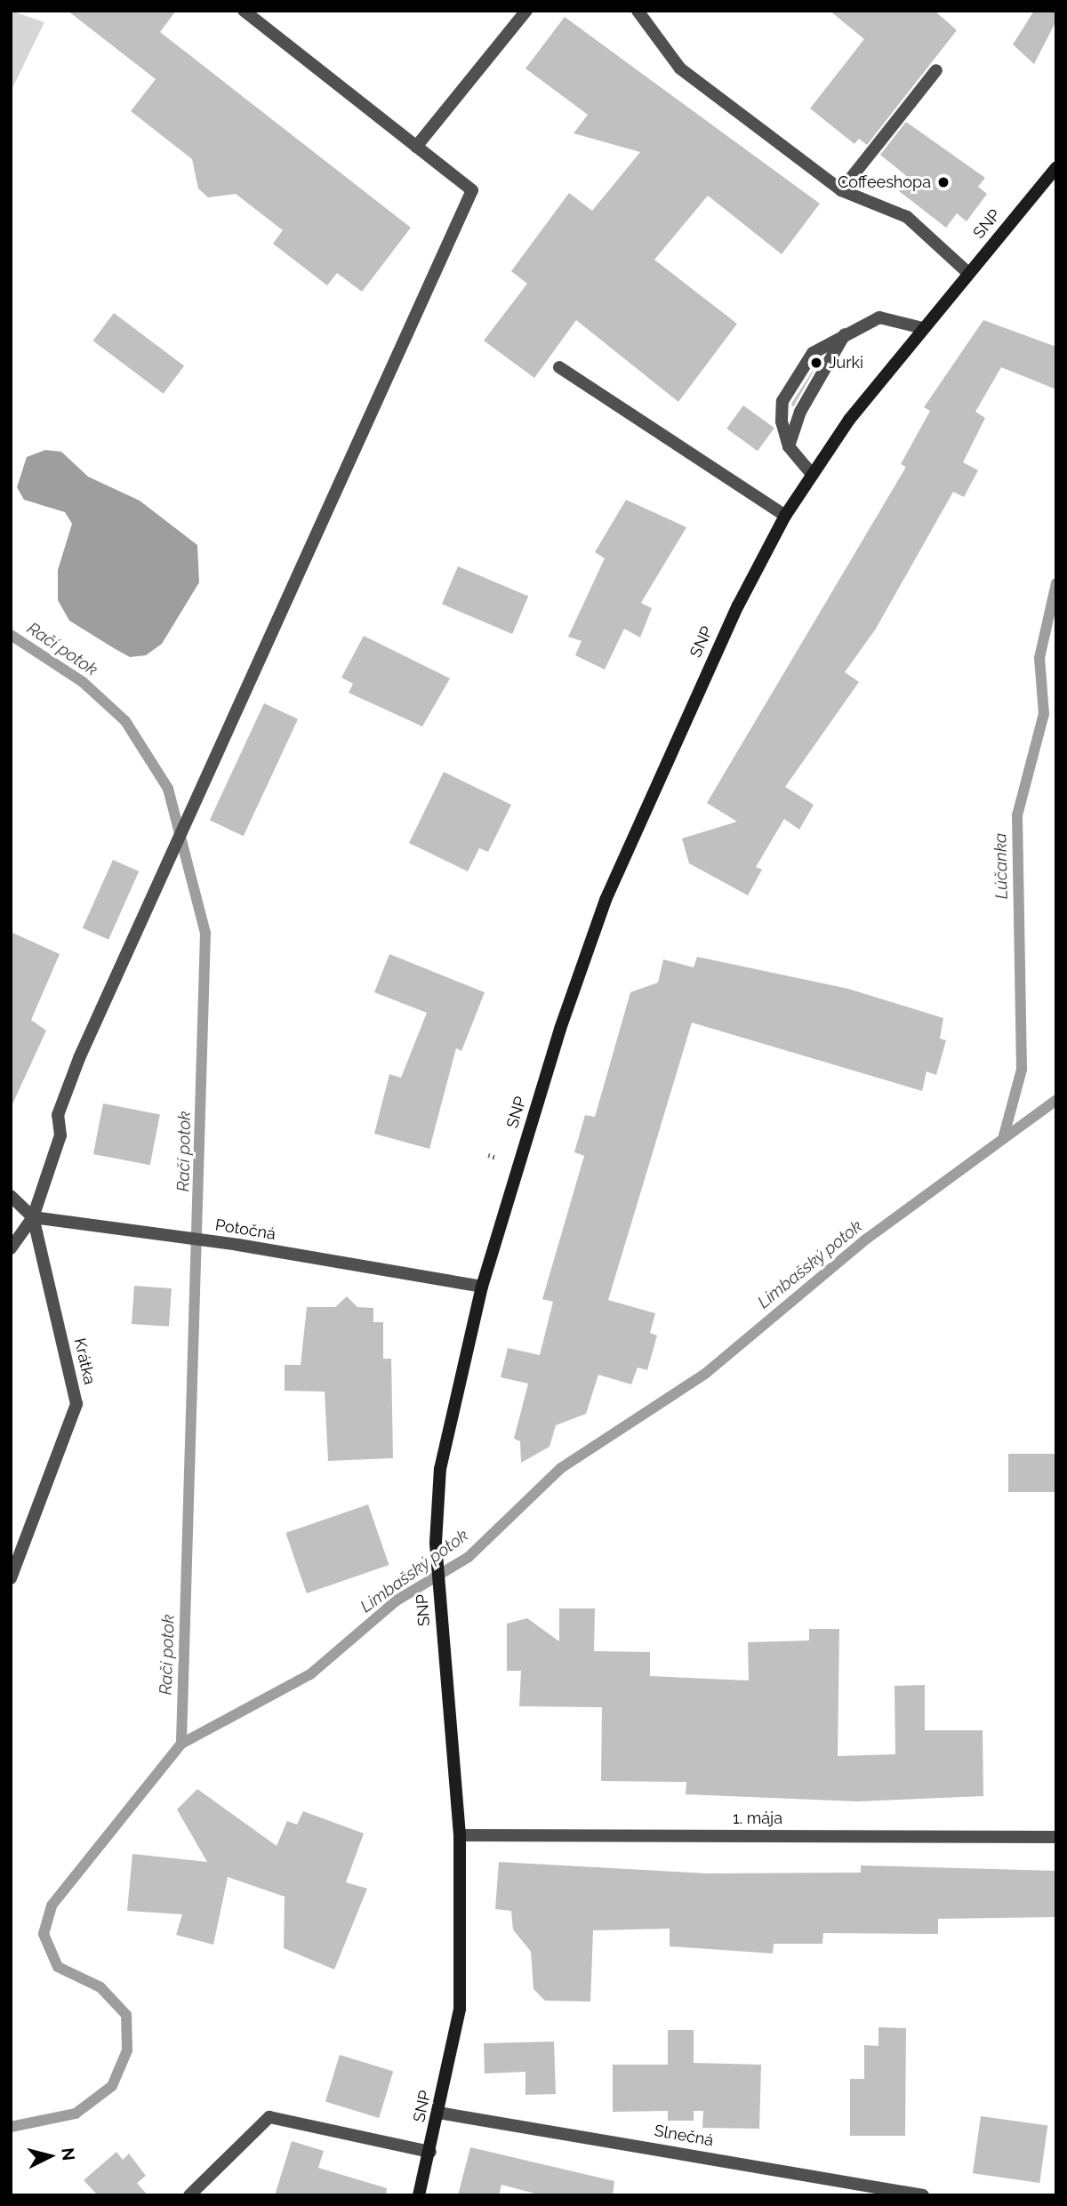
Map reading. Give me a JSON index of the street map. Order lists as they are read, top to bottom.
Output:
{
  "streets": {
    "street": [
      "SNP",
      "Potočná",
      "Krátka",
      "1. mája",
      "Slnečná"
    ]
  },
  "crossings": [
    ["SNP", "Potočná"],
    ["SNP", "1. mája"],
    ["SNP", "Slnečná"],
    ["Potočná", "Krátka"]
  ],
  "water": ["Račí potok", "Lúčanka", "Limbašský potok"],
  "places": ["Coffeeshopa", "Jurki"],
  "north": "right"
}
